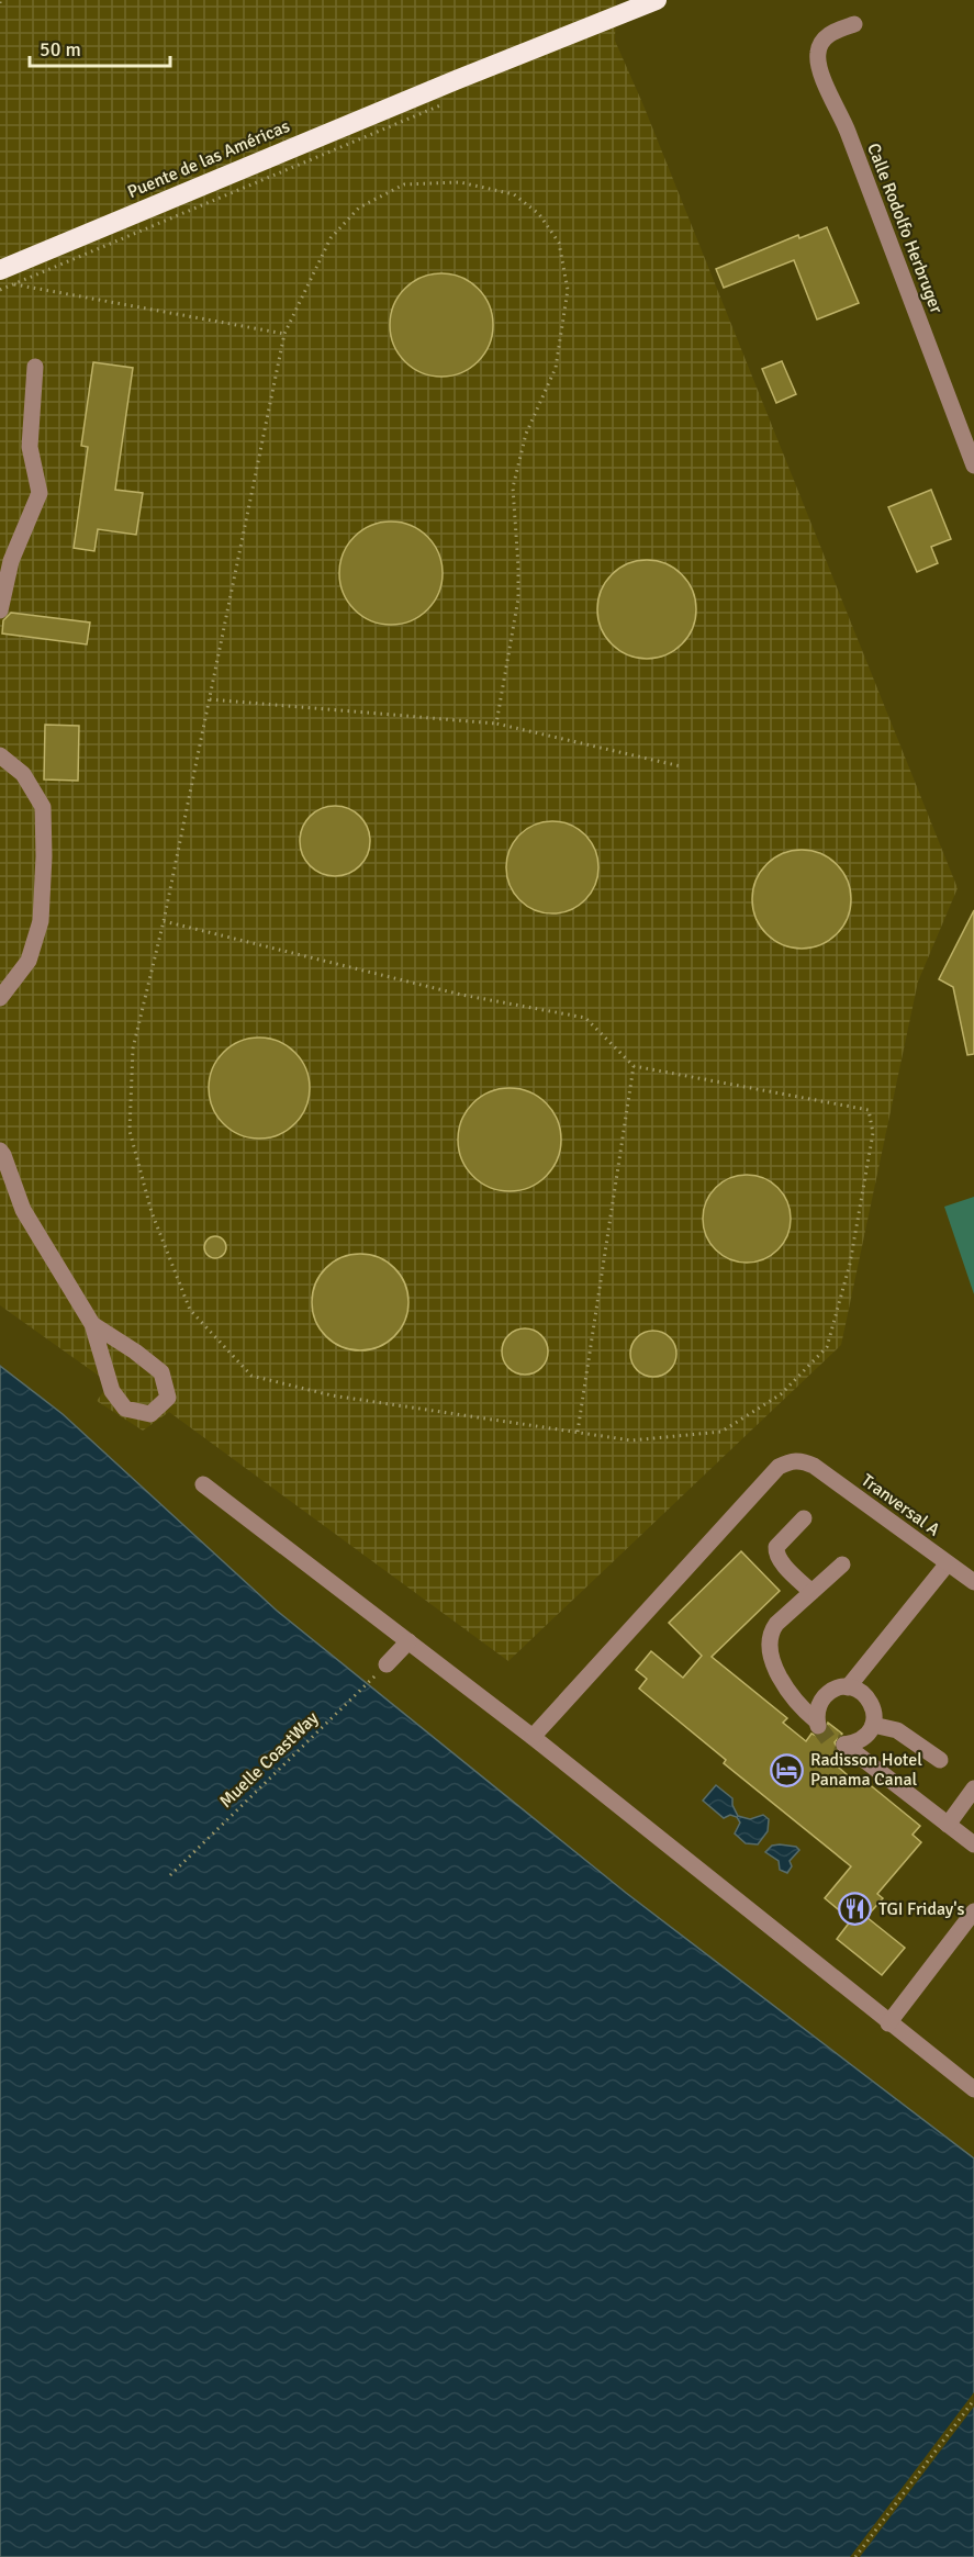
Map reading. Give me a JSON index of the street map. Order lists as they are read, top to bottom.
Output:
{
  "streets": {
    "highway": ["Puente de las Américas"],
    "street": ["Calle Rodolfo Herbruger", "Tranversal A"],
    "path": ["Muelle CoastWay"]
  },
  "places": {
    "hotel": ["Radisson Hotel Panama Canal"],
    "restaurant": ["TGI Friday's"]
  },
  "scale_bar": "50 m"
}
